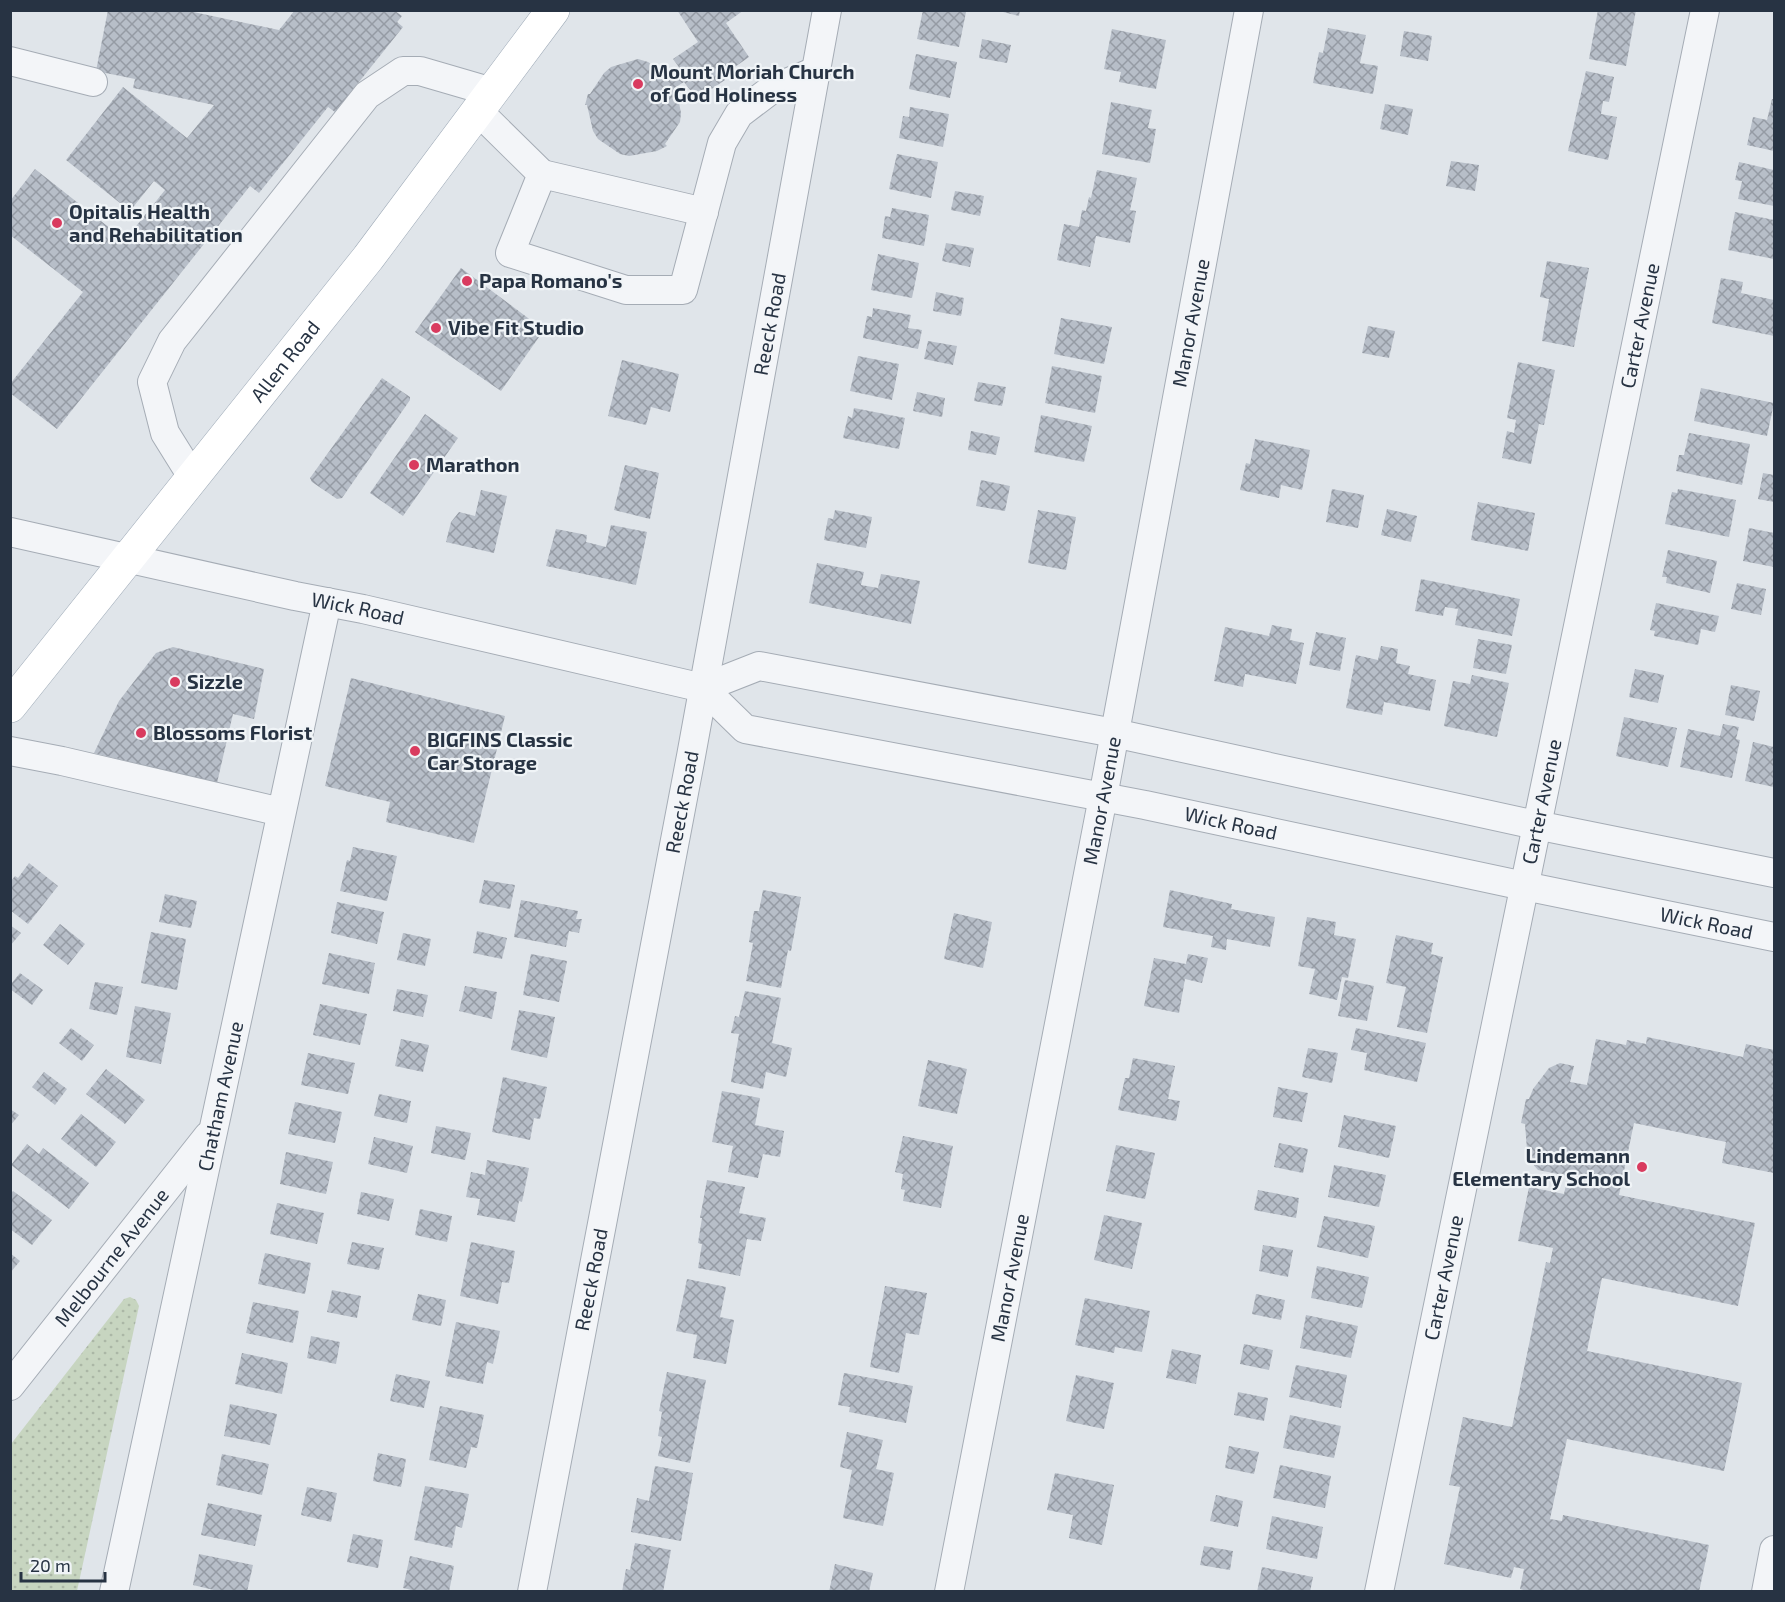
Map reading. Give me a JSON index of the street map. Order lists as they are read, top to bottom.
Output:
{
  "streets": {
    "main road": ["Allen Road"],
    "street": [
      "Reeck Road",
      "Manor Avenue",
      "Carter Avenue",
      "Wick Road",
      "Chatham Avenue",
      "Melbourne Avenue"
    ]
  },
  "crossings": [
    ["Reeck Road", "Wick Road"],
    ["Manor Avenue", "Wick Road"],
    ["Carter Avenue", "Wick Road"],
    ["Allen Road", "Wick Road"],
    ["Wick Road", "Chatham Avenue"],
    ["Chatham Avenue", "Melbourne Avenue"]
  ],
  "places": [
    "Mount Moriah Church of God Holiness",
    "Opitalis Health and Rehabilitation",
    "Papa Romano's",
    "Vibe Fit Studio",
    "Marathon",
    "Sizzle",
    "Blossoms Florist",
    "BIGFINS Classic Car Storage",
    "Lindemann Elementary School"
  ],
  "scale_bar": "20 m"
}
